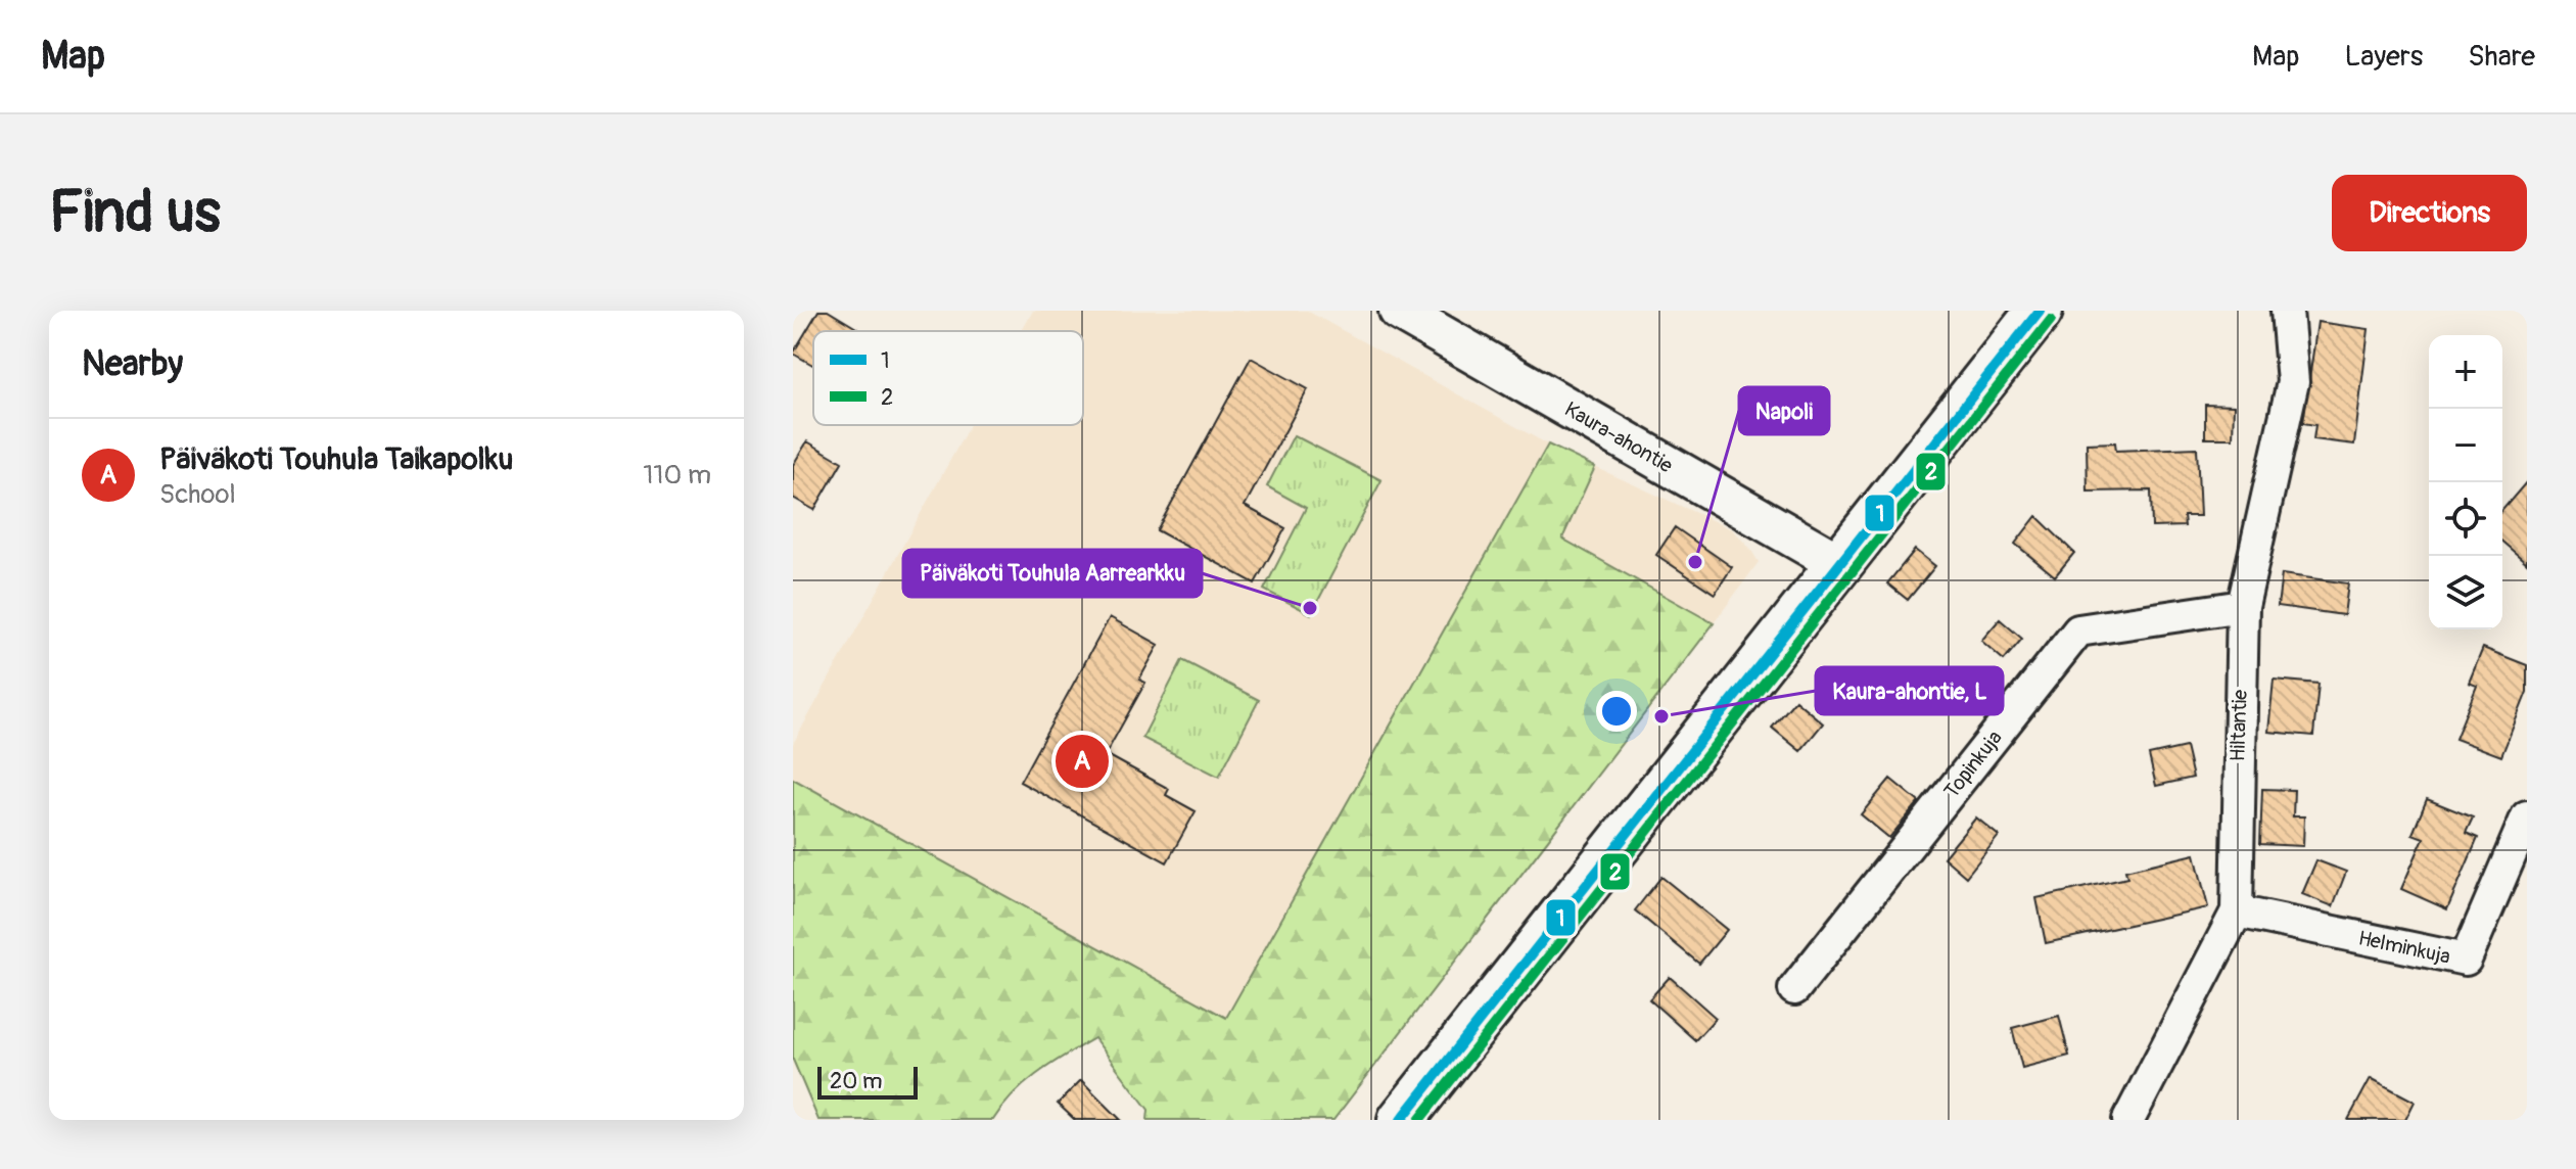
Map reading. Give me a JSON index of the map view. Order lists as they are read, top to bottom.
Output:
{
  "streets": {
    "street": [
      "Kaura-ahontie",
      "Hiltantie",
      "Topinkuja",
      "Helminkuja"
    ]
  },
  "crossings": [
    ["Hiltantie", "Topinkuja"],
    ["Hiltantie", "Helminkuja"]
  ],
  "places": ["Napoli", "Päiväkoti Touhula Aarrearkku", "Kaura-ahontie, L"],
  "lines": ["transit line 1", "transit line 2"],
  "legend": ["1", "2"],
  "scale_bar": "20 m",
  "page": {
    "header": "Map",
    "nav": ["Map", "Layers", "Share"],
    "buttons": "Directions",
    "title": "Find us",
    "heading": "Nearby",
    "map_buttons": ["+", "−"],
    "list": [
      {
        "mark": "A",
        "name": "Päiväkoti Touhula Taikapolku",
        "note": "School",
        "value": "110 m"
      }
    ],
    "pins": "A",
    "scale": "20 m"
  }
}
